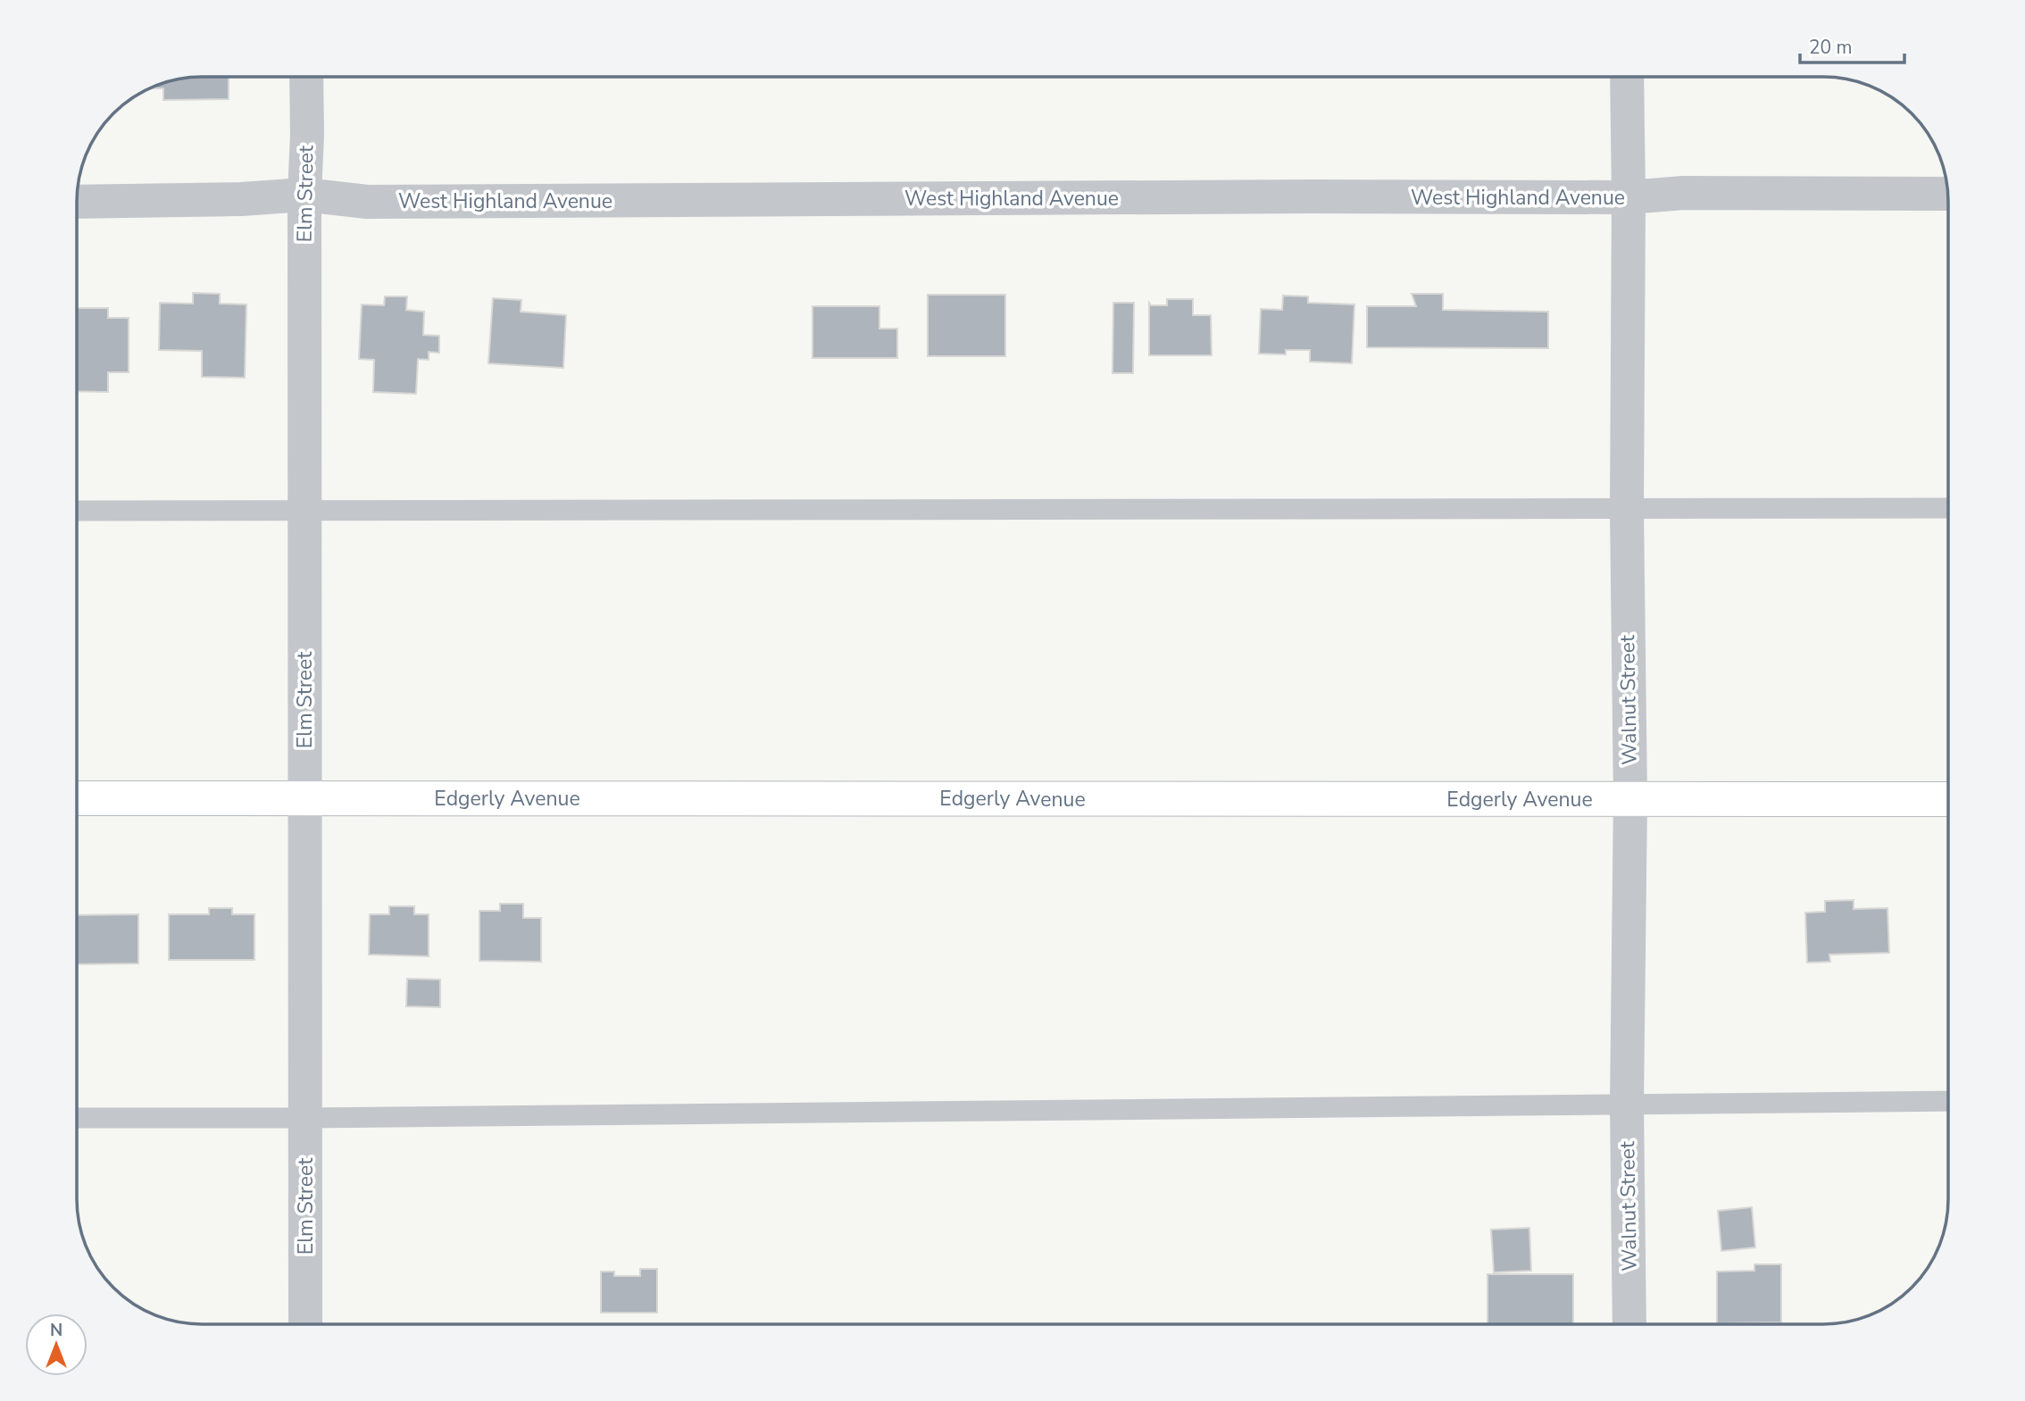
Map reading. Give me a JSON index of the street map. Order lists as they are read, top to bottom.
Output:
{
  "streets": {
    "street": [
      "Elm Street",
      "West Highland Avenue",
      "Walnut Street",
      "Edgerly Avenue"
    ]
  },
  "crossings": [
    ["Elm Street", "West Highland Avenue"],
    ["Elm Street", "Edgerly Avenue"],
    ["West Highland Avenue", "Walnut Street"],
    ["Walnut Street", "Edgerly Avenue"]
  ],
  "scale_bar": "20 m",
  "north": "top"
}
